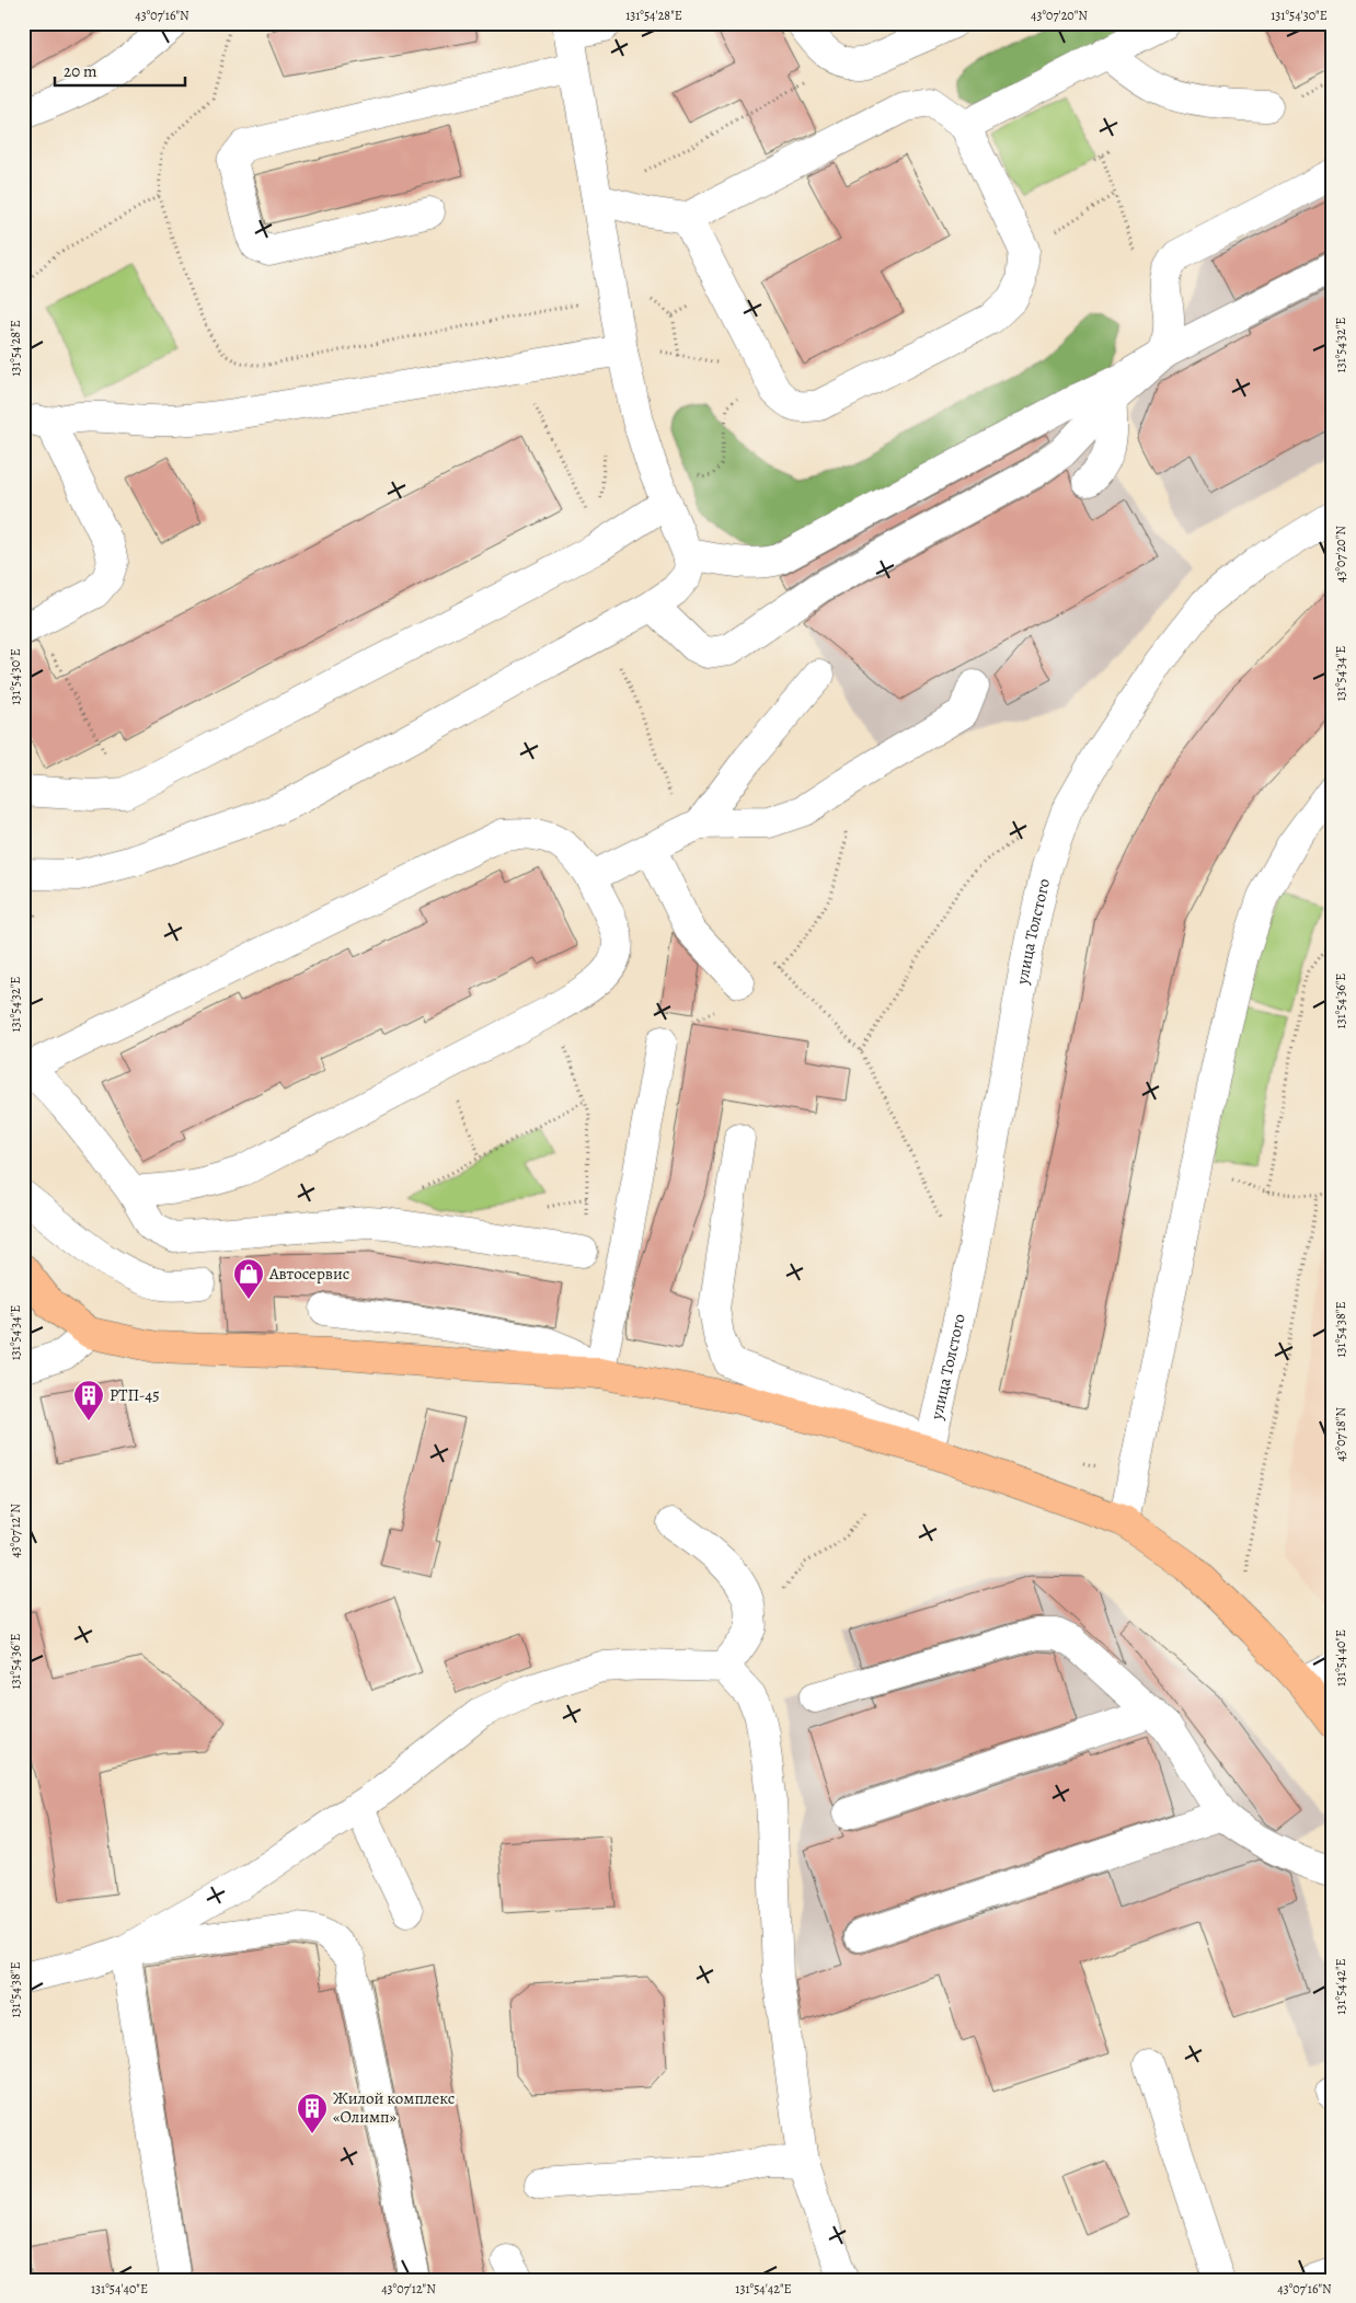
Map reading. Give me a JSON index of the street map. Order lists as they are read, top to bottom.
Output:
{
  "streets": {
    "street": ["улица Толстого"]
  },
  "places": {
    "shop": ["Автосервис"],
    "building": ["РТП-45", "Жилой комплекс «Олимп»"]
  },
  "scale_bar": "20 m",
  "coordinates": [
    "43°07'16\"N",
    "131°54'28\"E",
    "43°07'20\"N",
    "131°54'30\"E",
    "131°54'32\"E",
    "131°54'34\"E",
    "131°54'36\"E",
    "131°54'38\"E",
    "43°07'18\"N",
    "43°07'12\"N",
    "131°54'40\"E",
    "131°54'42\"E"
  ]
}
